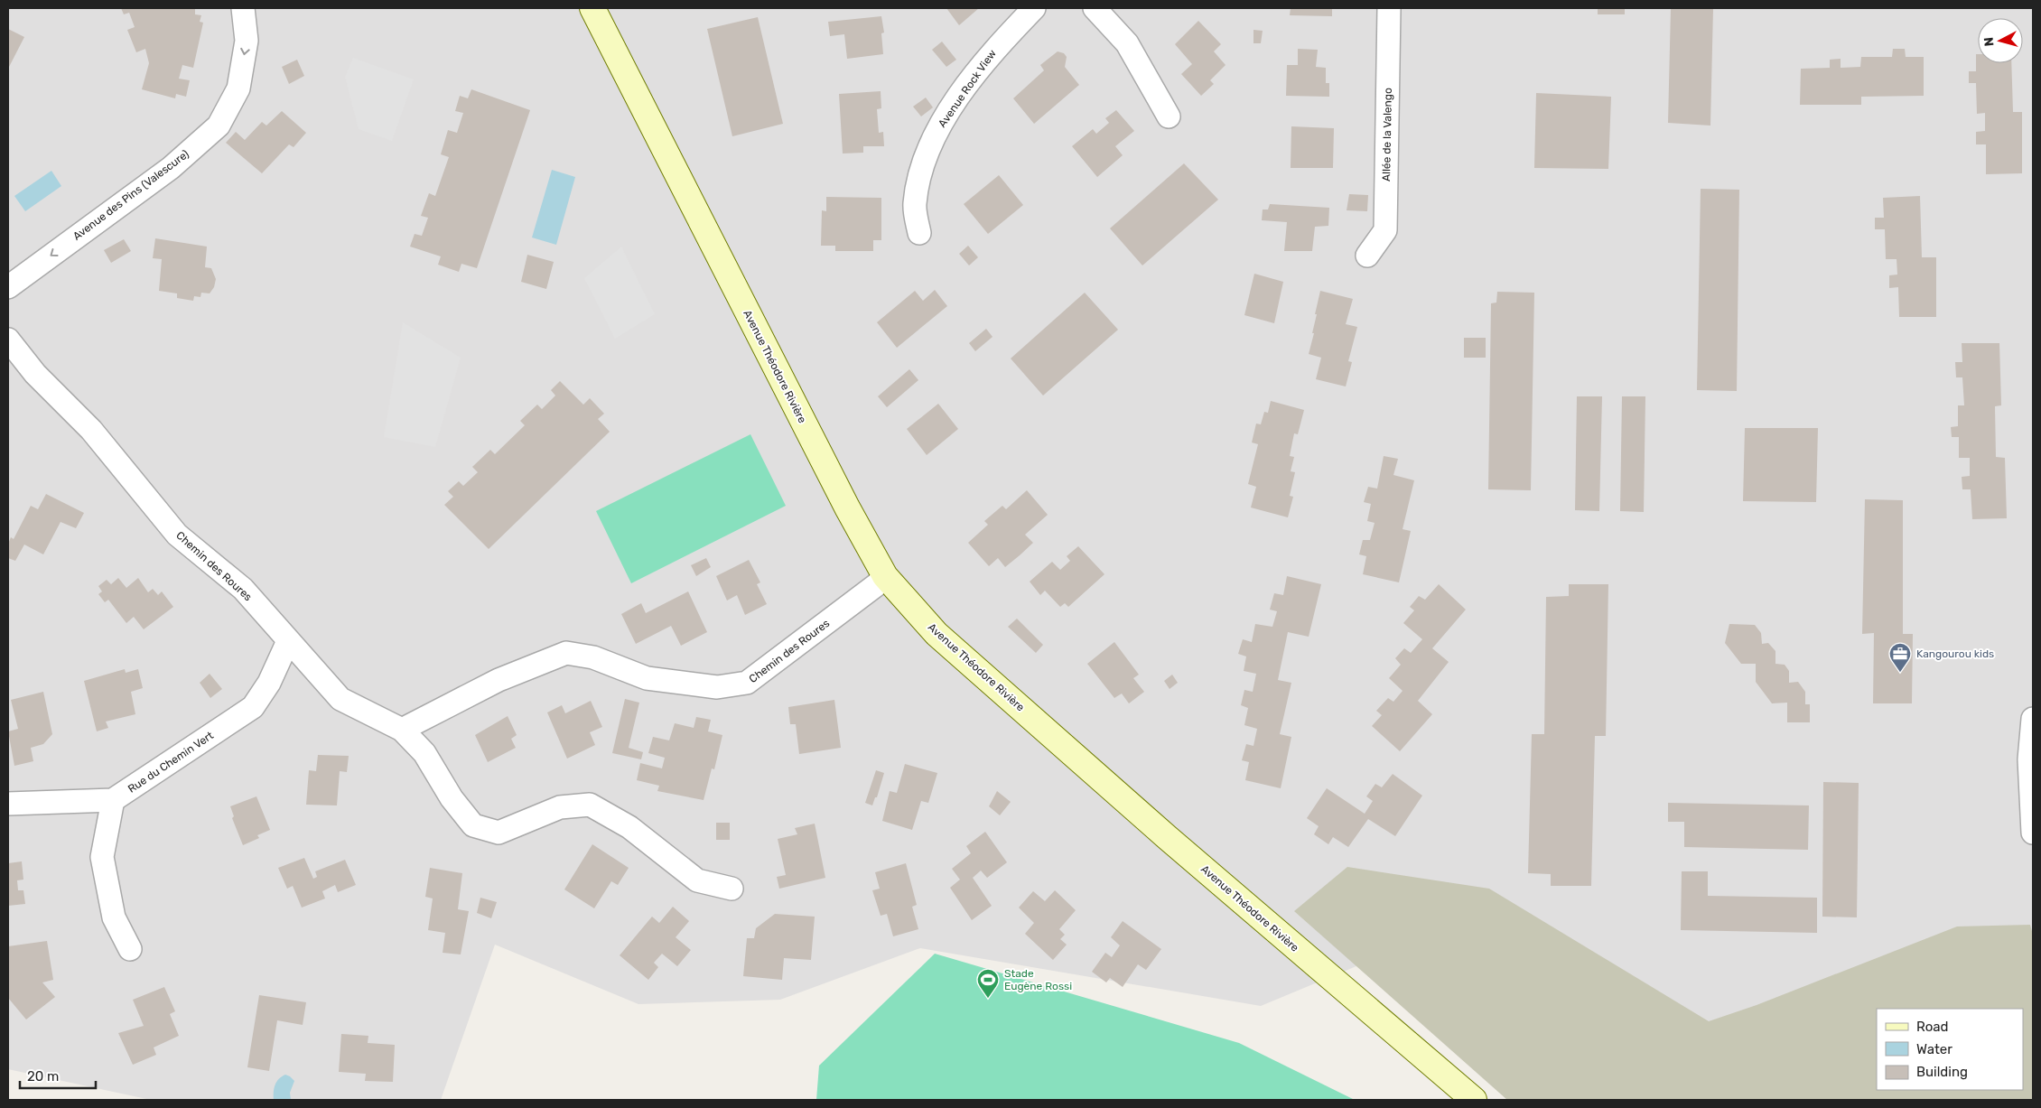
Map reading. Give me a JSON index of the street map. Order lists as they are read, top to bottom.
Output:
{
  "streets": {
    "main road": ["Avenue Théodore Rivière"],
    "street": [
      "Avenue Rock View",
      "Allée de la Valengo",
      "Avenue des Pins (Valescure)",
      "Chemin des Roures",
      "Rue du Chemin Vert"
    ]
  },
  "crossings": [
    ["Avenue Théodore Rivière", "Chemin des Roures"],
    ["Chemin des Roures", "Rue du Chemin Vert"]
  ],
  "one_way": ["Avenue des Pins (Valescure)"],
  "places": {
    "office": ["Kangourou kids"],
    "sports": ["Stade Eugène Rossi"]
  },
  "legend": ["Road", "Water", "Building"],
  "scale_bar": "20 m",
  "north": "left"
}
